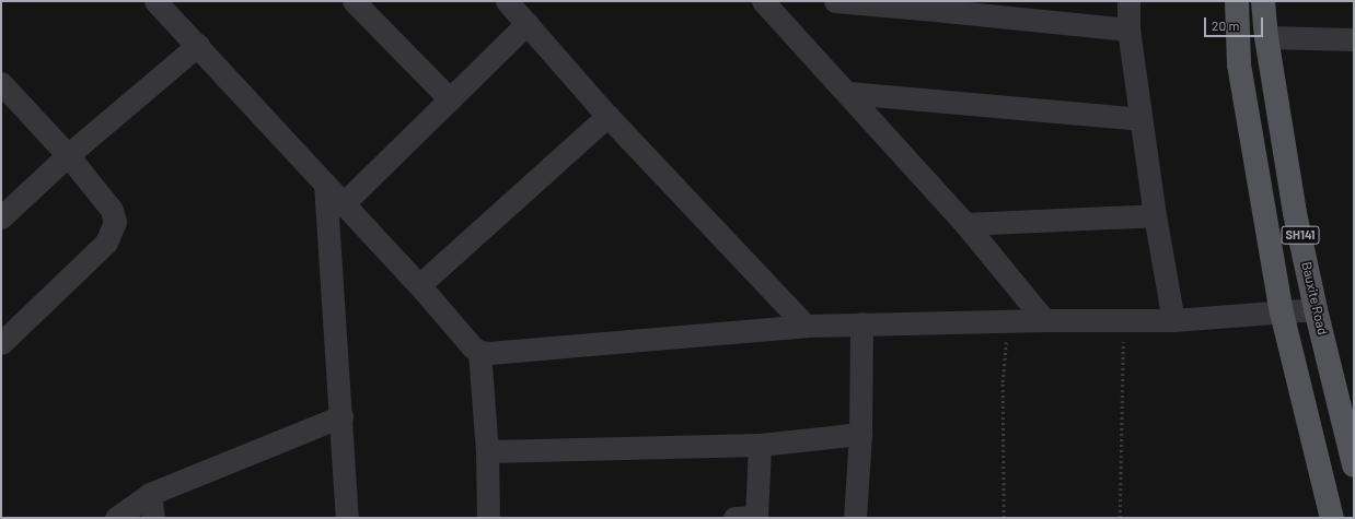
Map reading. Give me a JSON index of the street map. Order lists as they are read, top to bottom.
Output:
{
  "streets": {
    "main road": ["SH141", "Bauxite Road"]
  },
  "scale_bar": "20 m"
}
